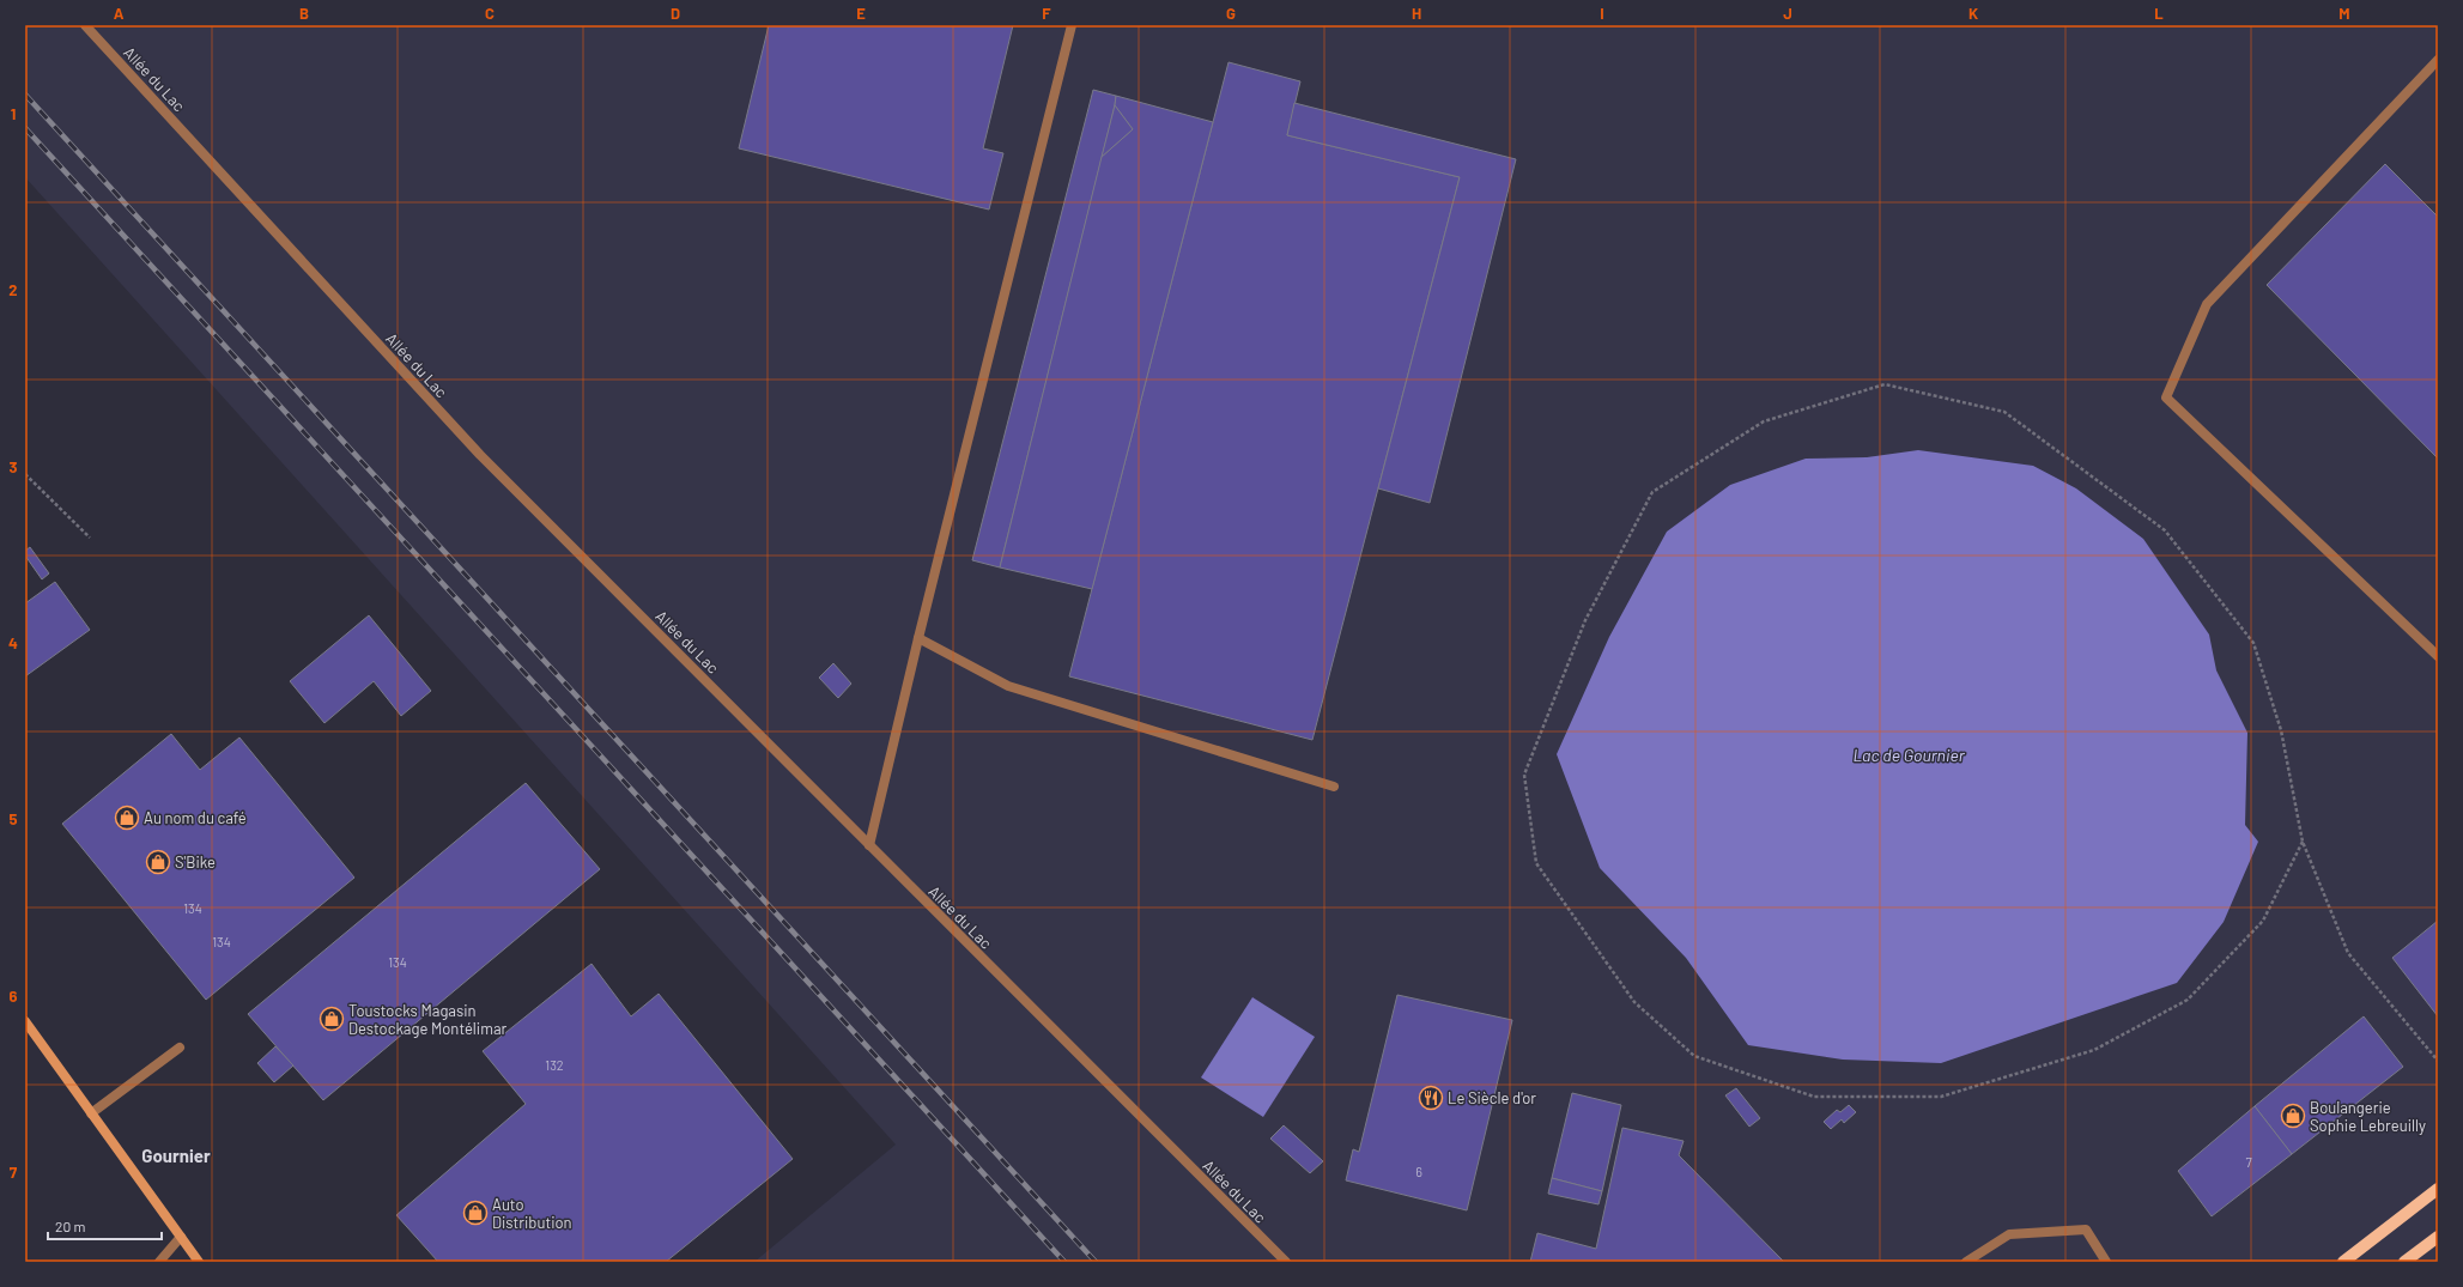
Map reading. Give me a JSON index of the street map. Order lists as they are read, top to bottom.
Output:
{
  "streets": {
    "street": ["Allée du Lac"]
  },
  "districts": ["Gournier"],
  "water": ["Lac de Gournier"],
  "places": {
    "shop": [
      "Au nom du café",
      "S'Bike",
      "Toustocks Magasin Destockage Montélimar",
      "Boulangerie Sophie Lebreuilly",
      "Auto Distribution"
    ],
    "restaurant": ["Le Siècle d'or"]
  },
  "house_numbers": [
    "134",
    "134",
    "134",
    "132",
    "7",
    "6"
  ],
  "scale_bar": "20 m",
  "grid": {
    "columns": [
      "A",
      "B",
      "C",
      "D",
      "E",
      "F",
      "G",
      "H",
      "I",
      "J",
      "K",
      "L",
      "M"
    ],
    "rows": [
      "1",
      "2",
      "3",
      "4",
      "5",
      "6",
      "7"
    ]
  }
}
